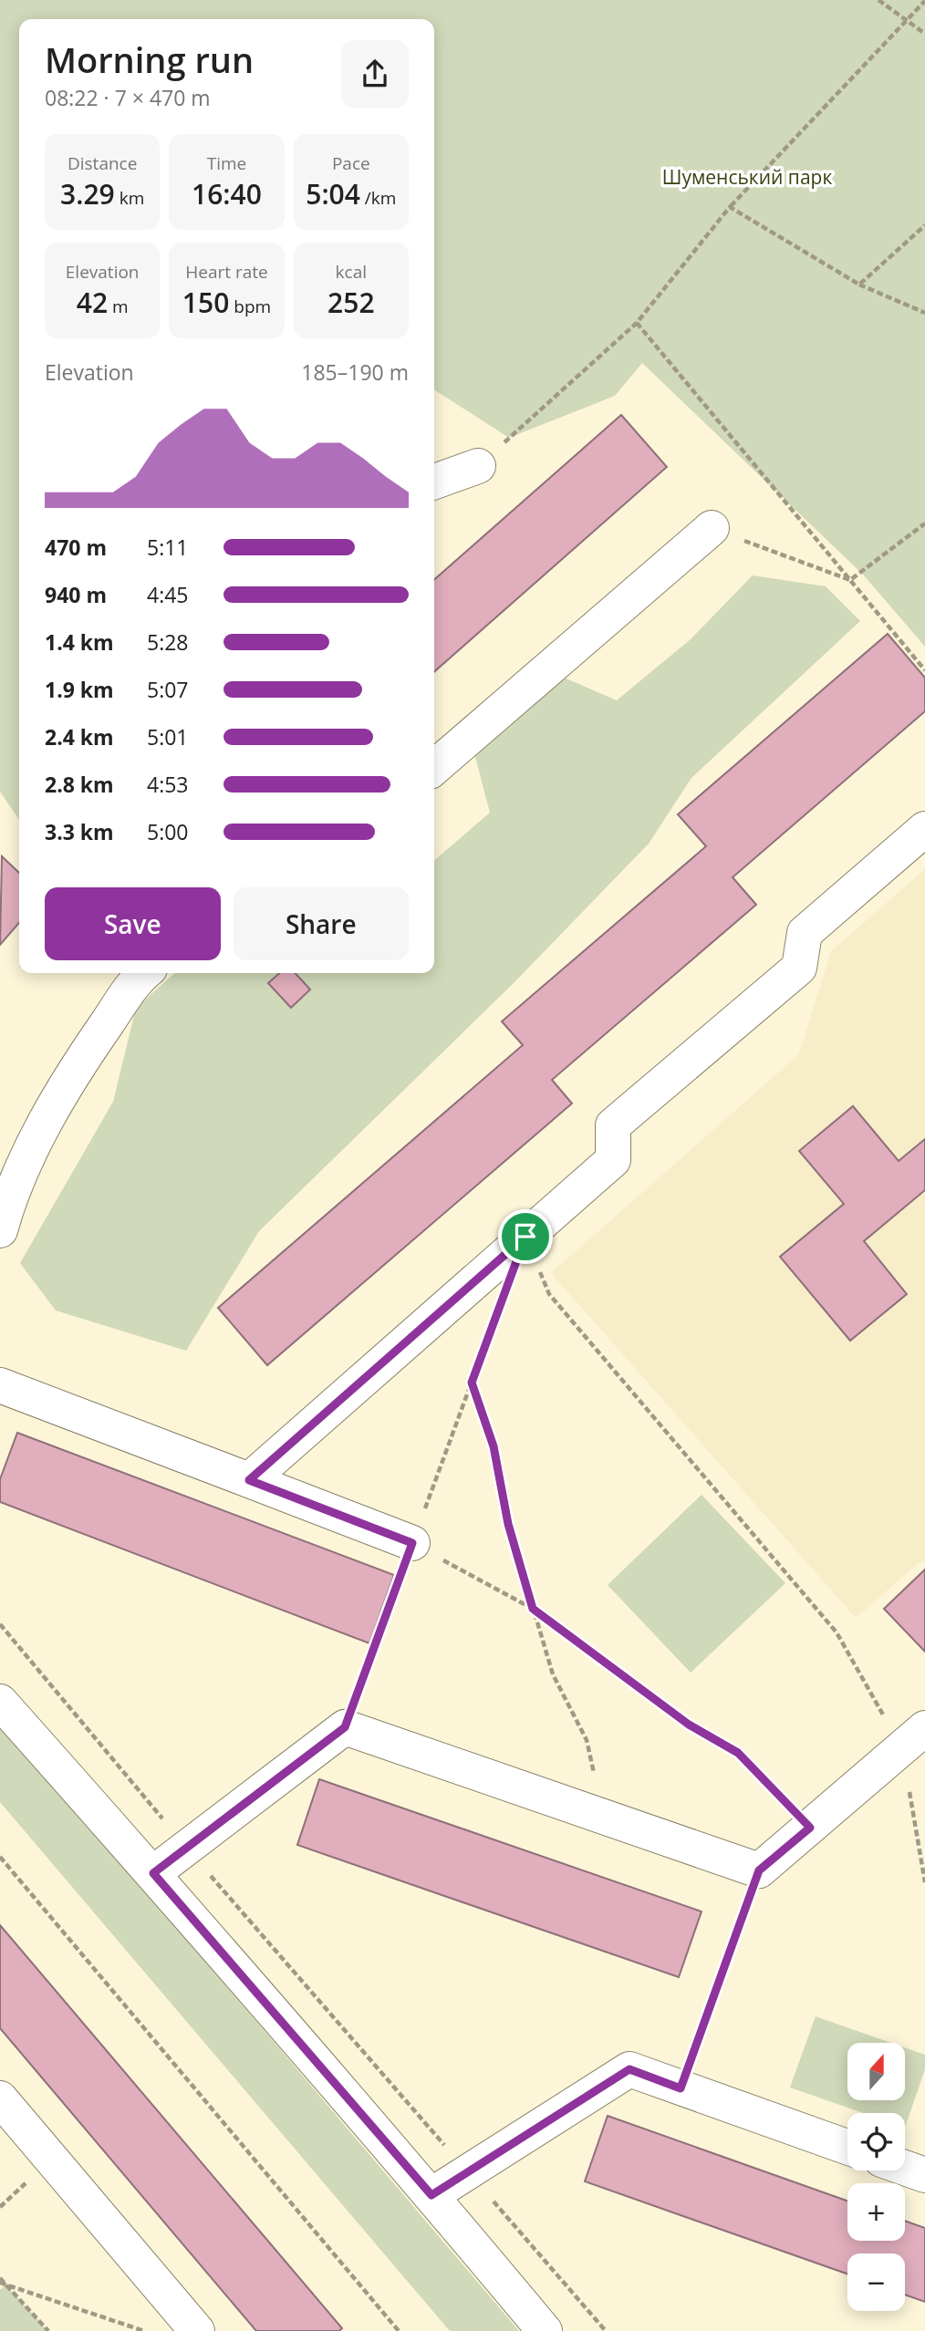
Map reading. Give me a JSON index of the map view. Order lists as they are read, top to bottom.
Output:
{
  "parks": ["Шуменський парк"],
  "north": "top",
  "page": {
    "heading": ["Morning run", "08:22 · 7 × 470 m"],
    "stats": [
      ["Distance", "3.29 km"],
      ["Time", "16:40"],
      ["Pace", "5:04 /km"],
      ["Elevation", "42 m"],
      ["Heart rate", "150 bpm"],
      ["kcal", "252"]
    ],
    "chart": ["Elevation", "185–190 m"],
    "list": [
      {
        "name": "470 m",
        "note": "5:11"
      },
      {
        "name": "940 m",
        "note": "4:45"
      },
      {
        "name": "1.4 km",
        "note": "5:28"
      },
      {
        "name": "1.9 km",
        "note": "5:07"
      },
      {
        "name": "2.4 km",
        "note": "5:01"
      },
      {
        "name": "2.8 km",
        "note": "4:53"
      },
      {
        "name": "3.3 km",
        "note": "5:00"
      }
    ],
    "buttons": ["Save", "Share"],
    "map_buttons": ["+", "−"]
  }
}
